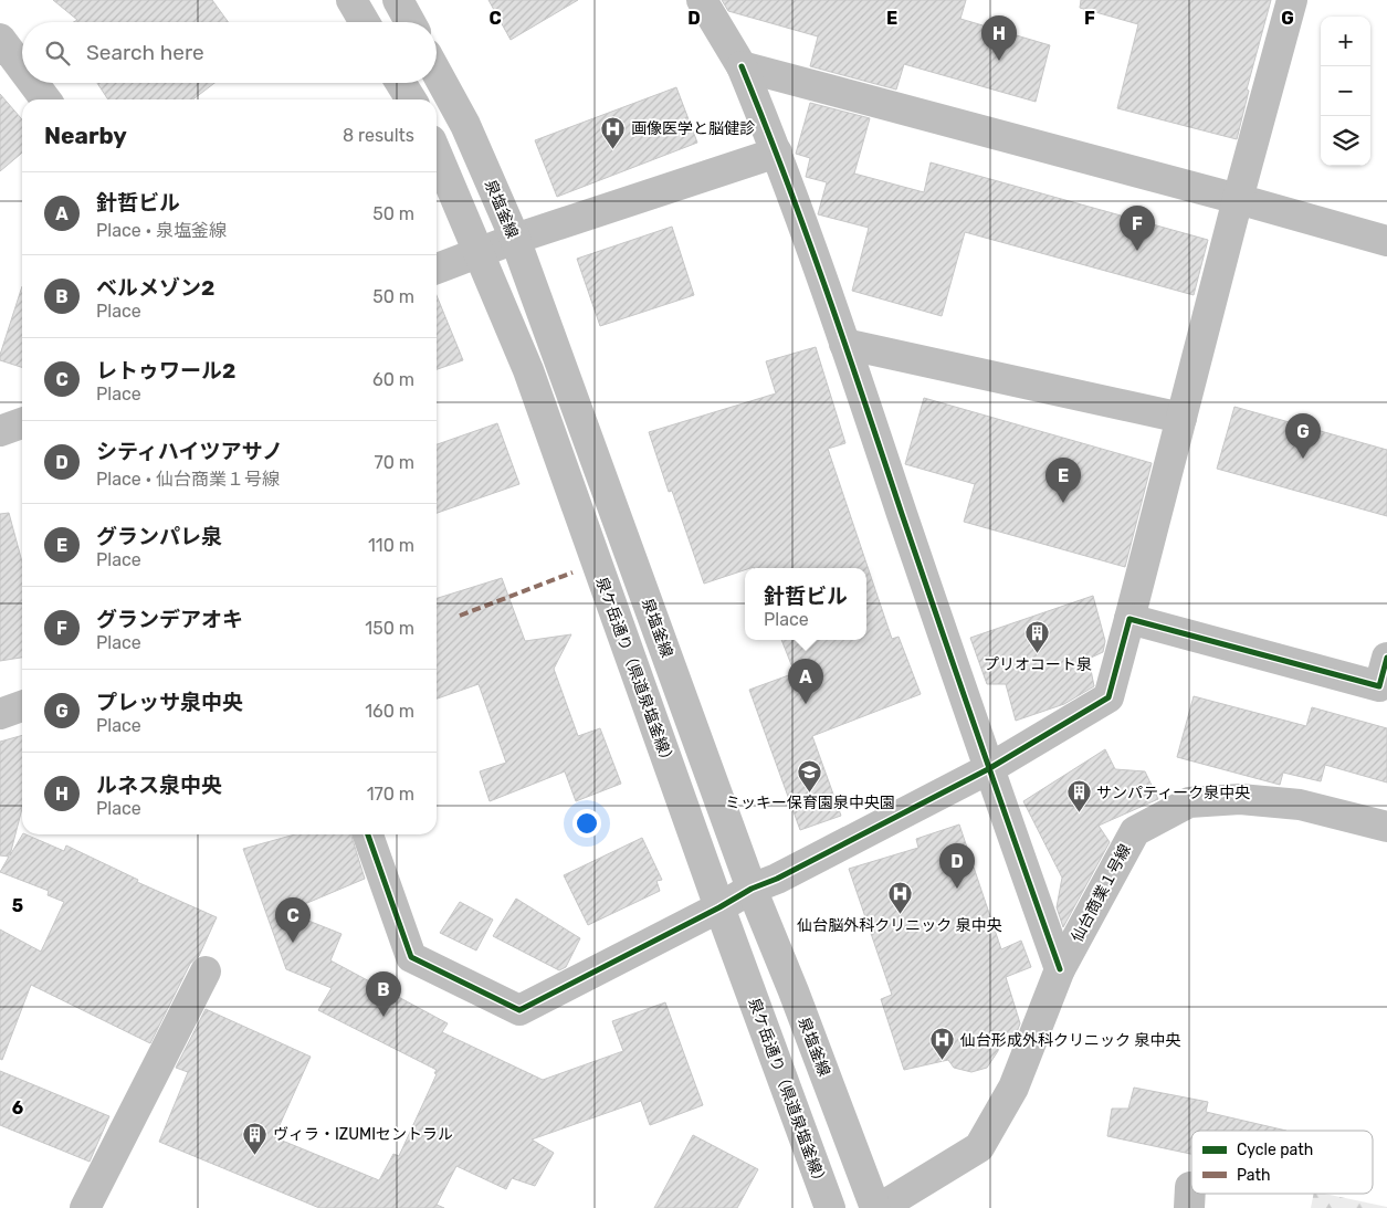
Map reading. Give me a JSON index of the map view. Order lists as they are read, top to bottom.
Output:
{
  "streets": {
    "street": ["泉塩釜線", "泉ケ岳通り（県道泉塩釜線）", "仙台商業１号線"]
  },
  "places": {
    "hospital": ["画像医学と脳健診", "仙台脳外科クリニック 泉中央", "仙台形成外科クリニック 泉中央"],
    "building": ["プリオコート泉", "サンパティーク泉中央", "ヴィラ・IZUMIセントラル"],
    "school or university": ["ミッキー保育園泉中央園"]
  },
  "legend": ["Cycle path", "Path"],
  "page": {
    "pins": [
      "H",
      "F",
      "G",
      "E",
      "A",
      "D",
      "C",
      "B"
    ],
    "map_buttons": ["+", "−"],
    "search": "Search here",
    "heading": ["Nearby", "8 results"],
    "list": [
      {
        "mark": "A",
        "name": "針哲ビル",
        "note": "Place · 泉塩釜線",
        "value": "50 m"
      },
      {
        "mark": "B",
        "name": "ベルメゾン2",
        "note": "Place",
        "value": "50 m"
      },
      {
        "mark": "C",
        "name": "レトゥワール2",
        "note": "Place",
        "value": "60 m"
      },
      {
        "mark": "D",
        "name": "シティハイツアサノ",
        "note": "Place · 仙台商業１号線",
        "value": "70 m"
      },
      {
        "mark": "E",
        "name": "グランパレ泉",
        "note": "Place",
        "value": "110 m"
      },
      {
        "mark": "F",
        "name": "グランデアオキ",
        "note": "Place",
        "value": "150 m"
      },
      {
        "mark": "G",
        "name": "プレッサ泉中央",
        "note": "Place",
        "value": "160 m"
      },
      {
        "mark": "H",
        "name": "ルネス泉中央",
        "note": "Place",
        "value": "170 m"
      }
    ],
    "popup": ["針哲ビル", "Place"]
  },
  "grid": {
    "columns": [
      "C",
      "D",
      "E",
      "F",
      "G"
    ],
    "rows": ["5", "6"]
  }
}
